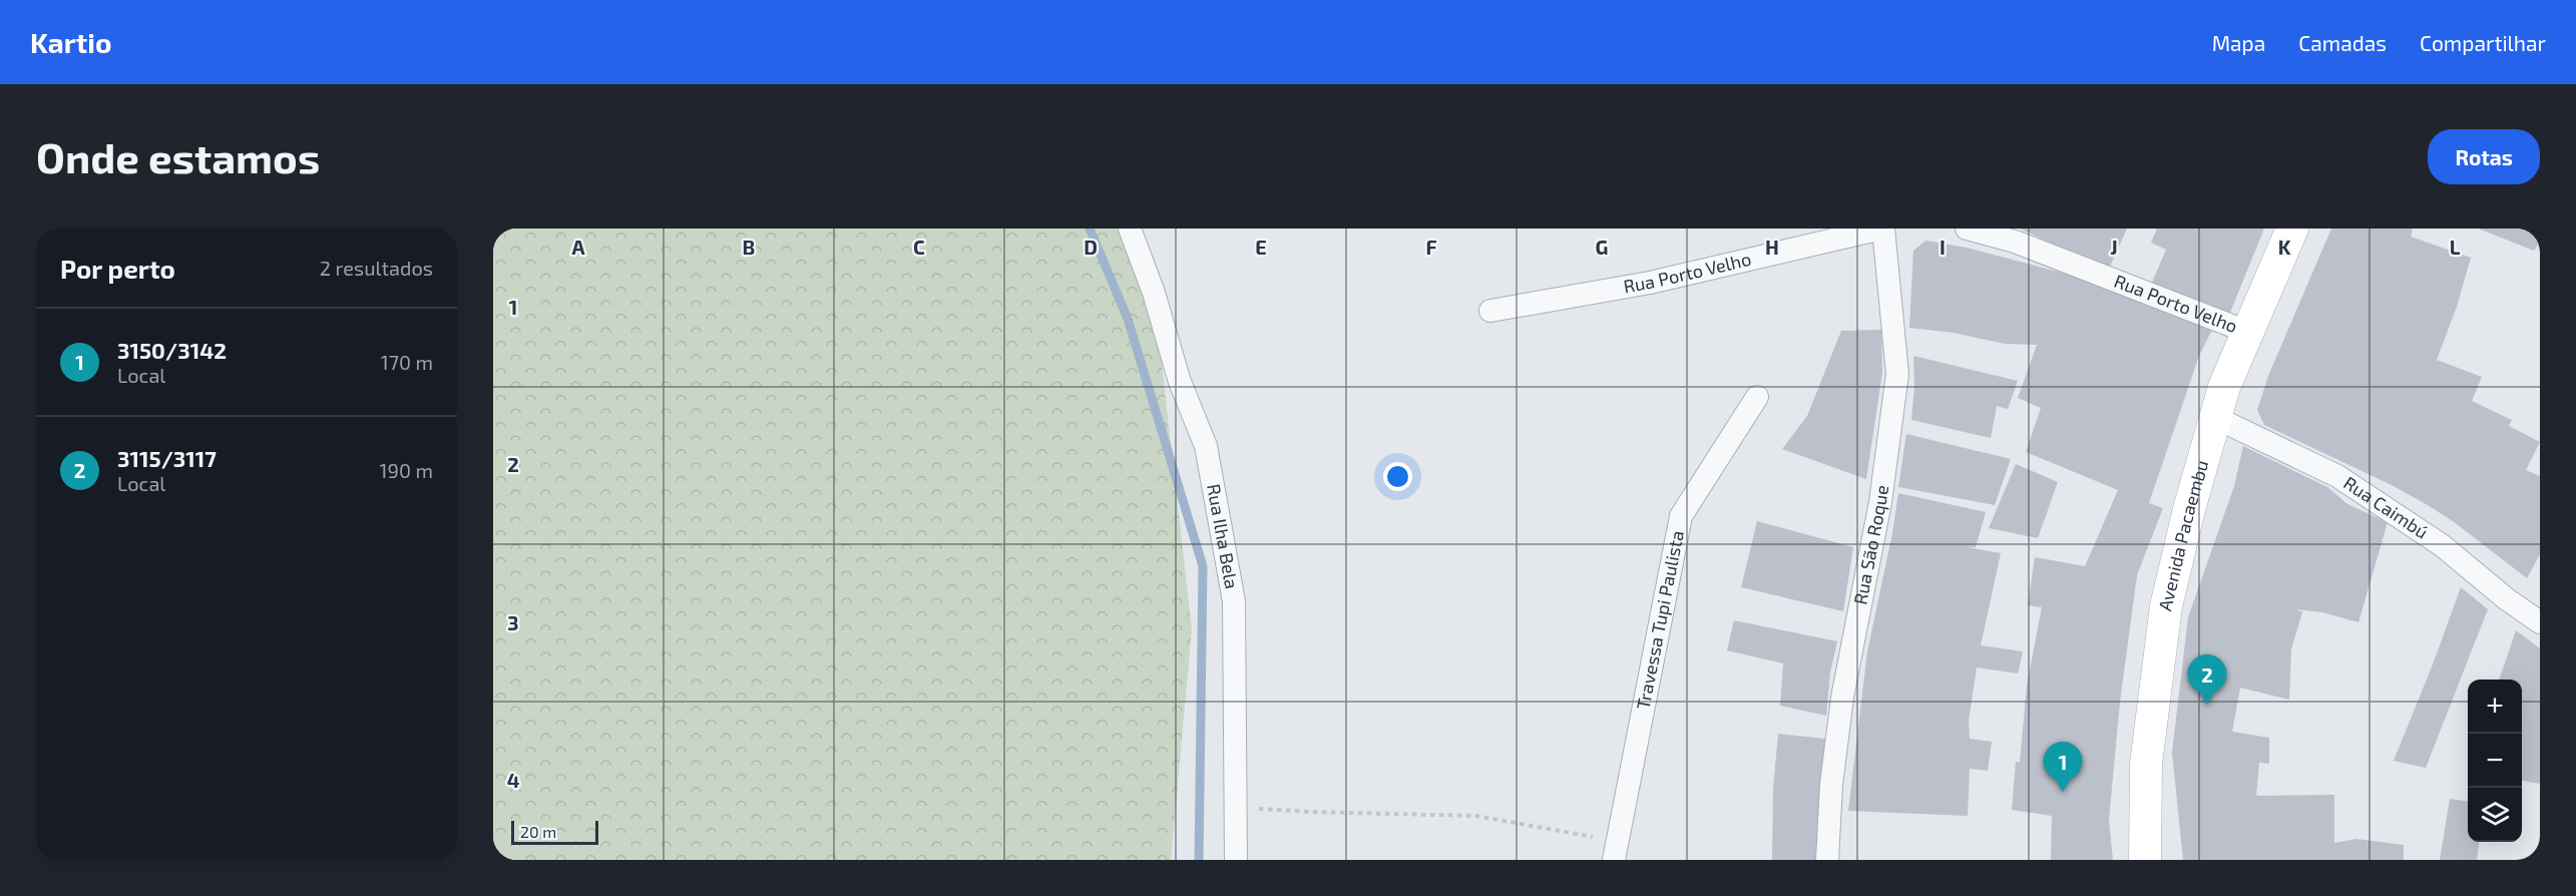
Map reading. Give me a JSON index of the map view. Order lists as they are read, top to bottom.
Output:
{
  "streets": {
    "main road": ["Avenida Pacaembu"],
    "street": [
      "Rua Porto Velho",
      "Rua Caimbú",
      "Rua Ilha Bela",
      "Rua São Roque",
      "Travessa Tupi Paulista"
    ]
  },
  "crossings": [
    ["Rua Porto Velho", "Avenida Pacaembu"],
    ["Rua Porto Velho", "Rua São Roque"],
    ["Rua Caimbú", "Avenida Pacaembu"]
  ],
  "scale_bar": "20 m",
  "page": {
    "header": "Kartio",
    "nav": ["Mapa", "Camadas", "Compartilhar"],
    "buttons": "Rotas",
    "title": "Onde estamos",
    "heading": ["Por perto", "2 resultados"],
    "list": [
      {
        "mark": "1",
        "name": "3150/3142",
        "note": "Local",
        "value": "170 m"
      },
      {
        "mark": "2",
        "name": "3115/3117",
        "note": "Local",
        "value": "190 m"
      }
    ],
    "pins": ["2", "1"],
    "map_buttons": ["+", "−"],
    "scale": "20 m"
  },
  "grid": {
    "columns": [
      "A",
      "B",
      "C",
      "D",
      "E",
      "F",
      "G",
      "H",
      "I",
      "J",
      "K",
      "L"
    ],
    "rows": [
      "1",
      "2",
      "3",
      "4"
    ]
  }
}
